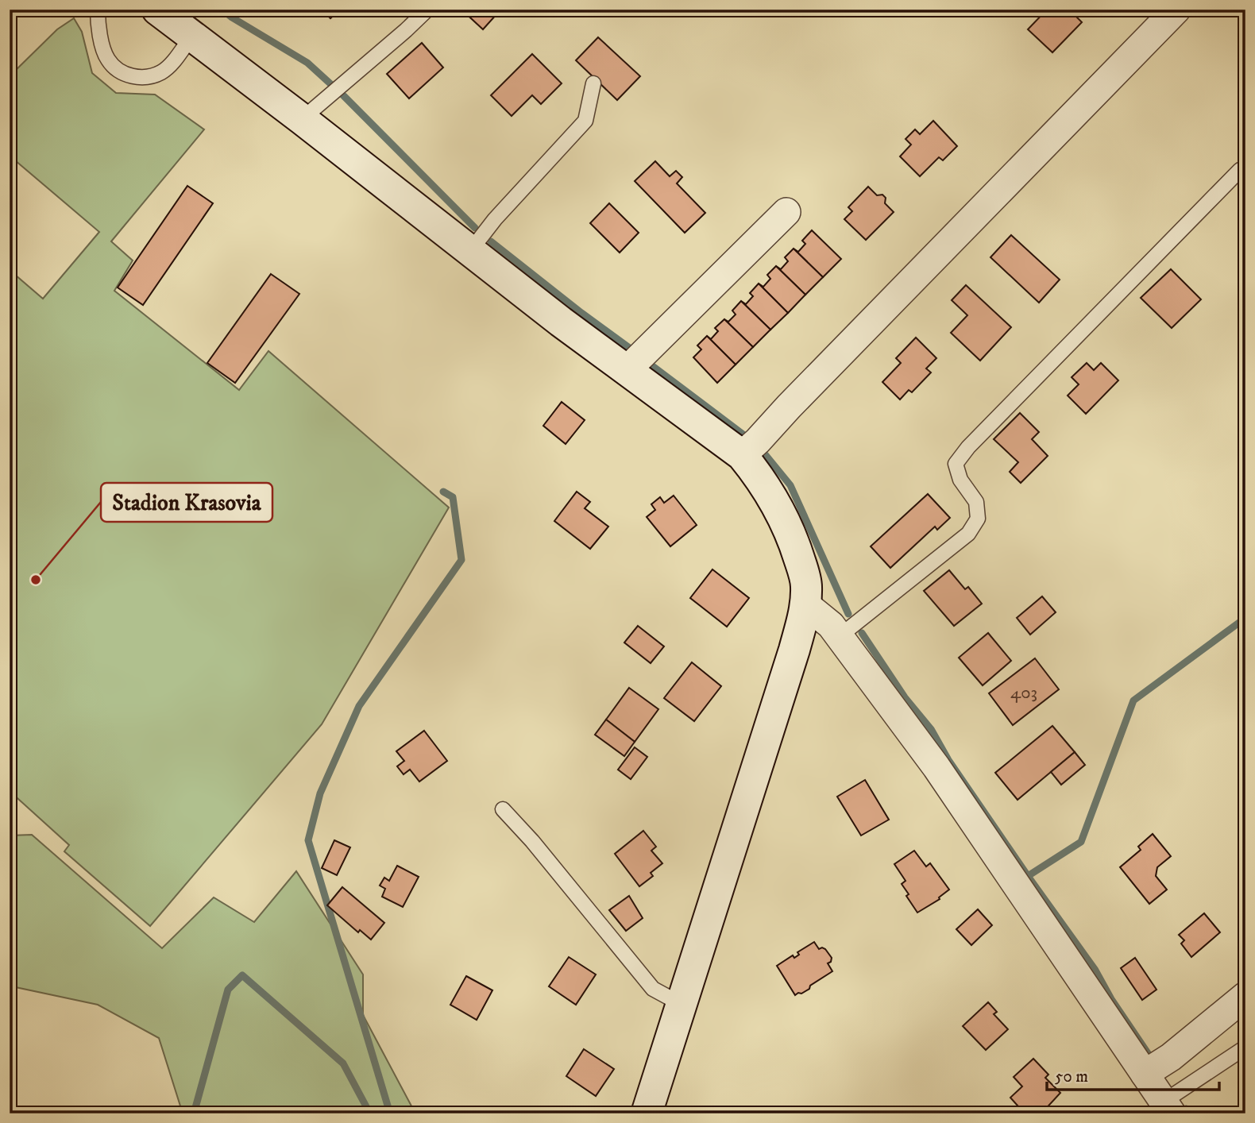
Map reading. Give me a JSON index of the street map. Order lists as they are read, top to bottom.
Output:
{
  "places": ["Stadion Krasovia"],
  "house_numbers": ["403"],
  "scale_bar": "50 m"
}
